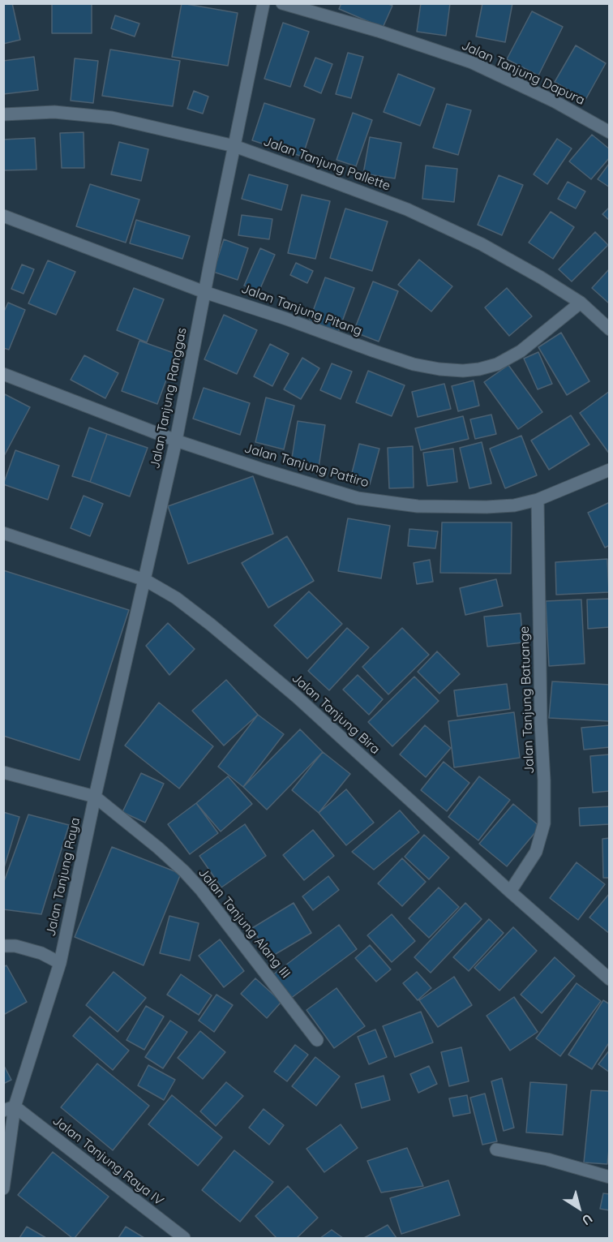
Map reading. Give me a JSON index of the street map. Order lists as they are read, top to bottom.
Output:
{
  "streets": {
    "street": [
      "Jalan Tanjung Dapura",
      "Jalan Tanjung Pallette",
      "Jalan Tanjung Pitang",
      "Jalan Tanjung Ranggas",
      "Jalan Tanjung Pattiro",
      "Jalan Tanjung Batuange",
      "Jalan Tanjung Bira",
      "Jalan Tanjung Raya",
      "Jalan Tanjung Alang III",
      "Jalan Tanjung Raya IV"
    ]
  },
  "crossings": [
    ["Jalan Tanjung Pallette", "Jalan Tanjung Pitang"],
    ["Jalan Tanjung Pallette", "Jalan Tanjung Ranggas"],
    ["Jalan Tanjung Pitang", "Jalan Tanjung Ranggas"],
    ["Jalan Tanjung Ranggas", "Jalan Tanjung Pattiro"],
    ["Jalan Tanjung Ranggas", "Jalan Tanjung Bira"],
    ["Jalan Tanjung Ranggas", "Jalan Tanjung Raya"],
    ["Jalan Tanjung Ranggas", "Jalan Tanjung Alang III"],
    ["Jalan Tanjung Pattiro", "Jalan Tanjung Batuange"],
    ["Jalan Tanjung Batuange", "Jalan Tanjung Bira"],
    ["Jalan Tanjung Raya", "Jalan Tanjung Alang III"],
    ["Jalan Tanjung Raya", "Jalan Tanjung Raya IV"]
  ],
  "north": "bottom right"
}
